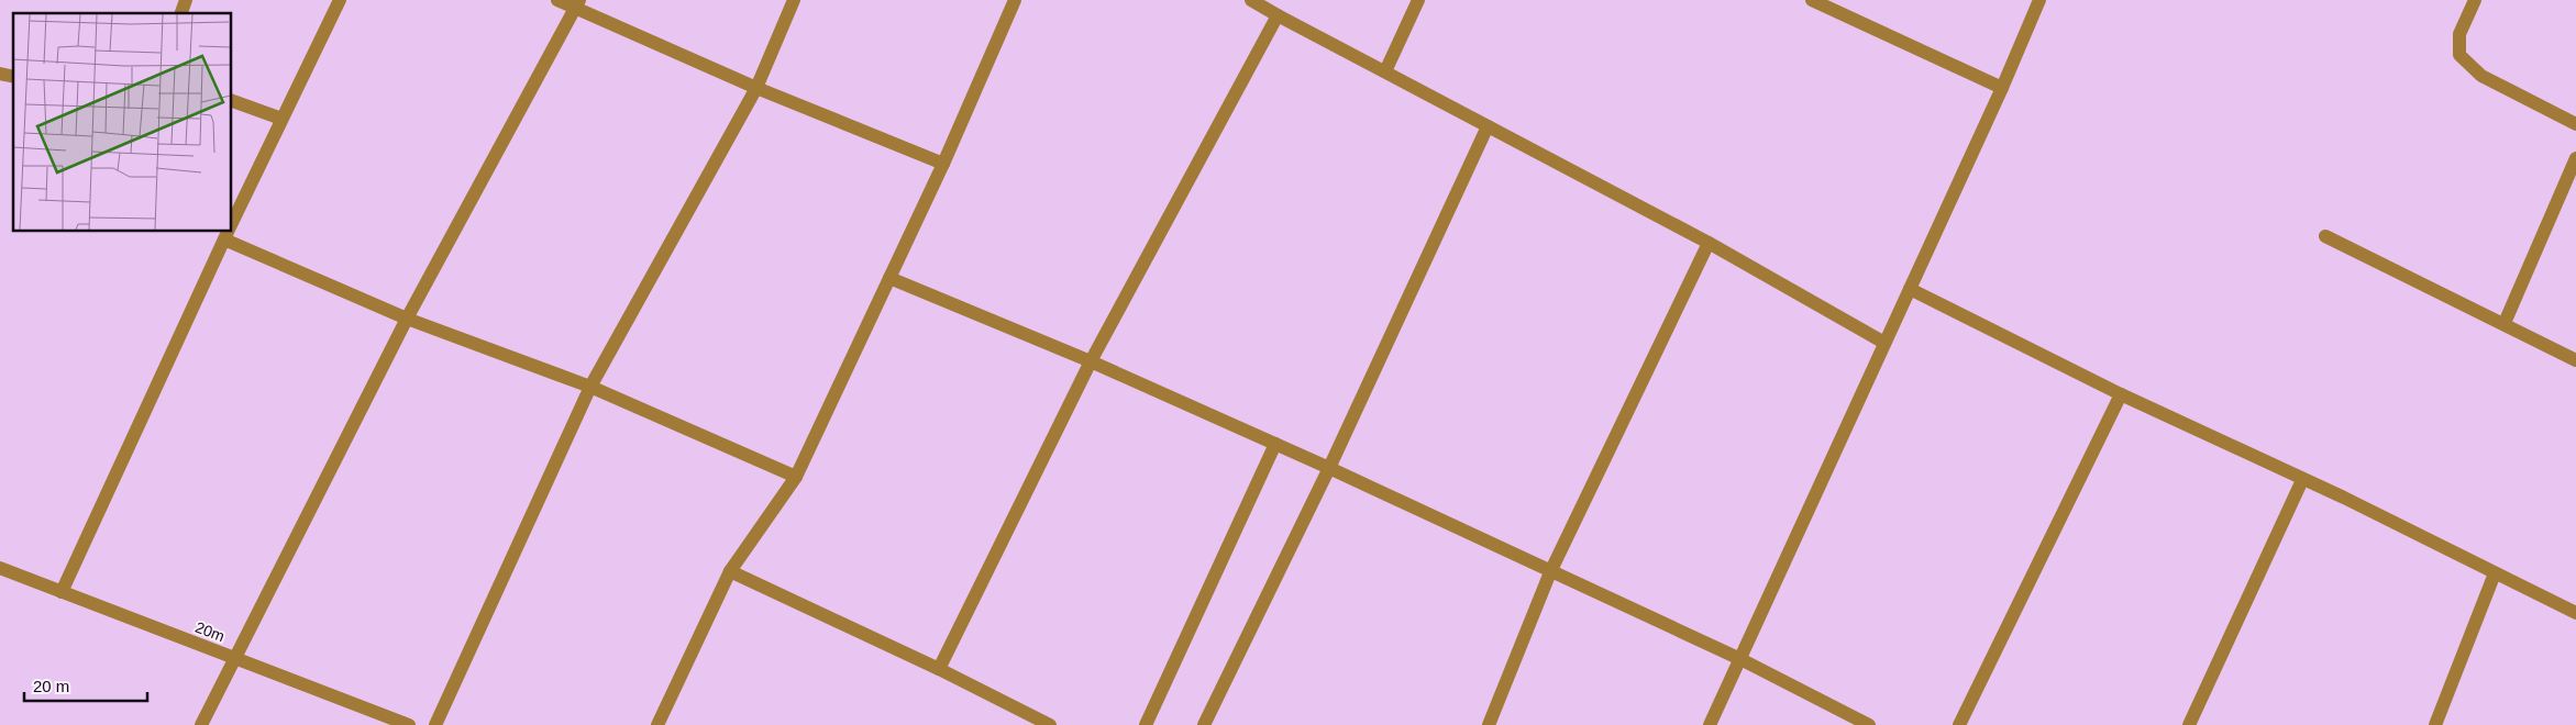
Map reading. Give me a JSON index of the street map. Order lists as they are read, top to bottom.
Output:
{
  "streets": {
    "street": ["20m"]
  },
  "scale_bar": "20 m"
}
